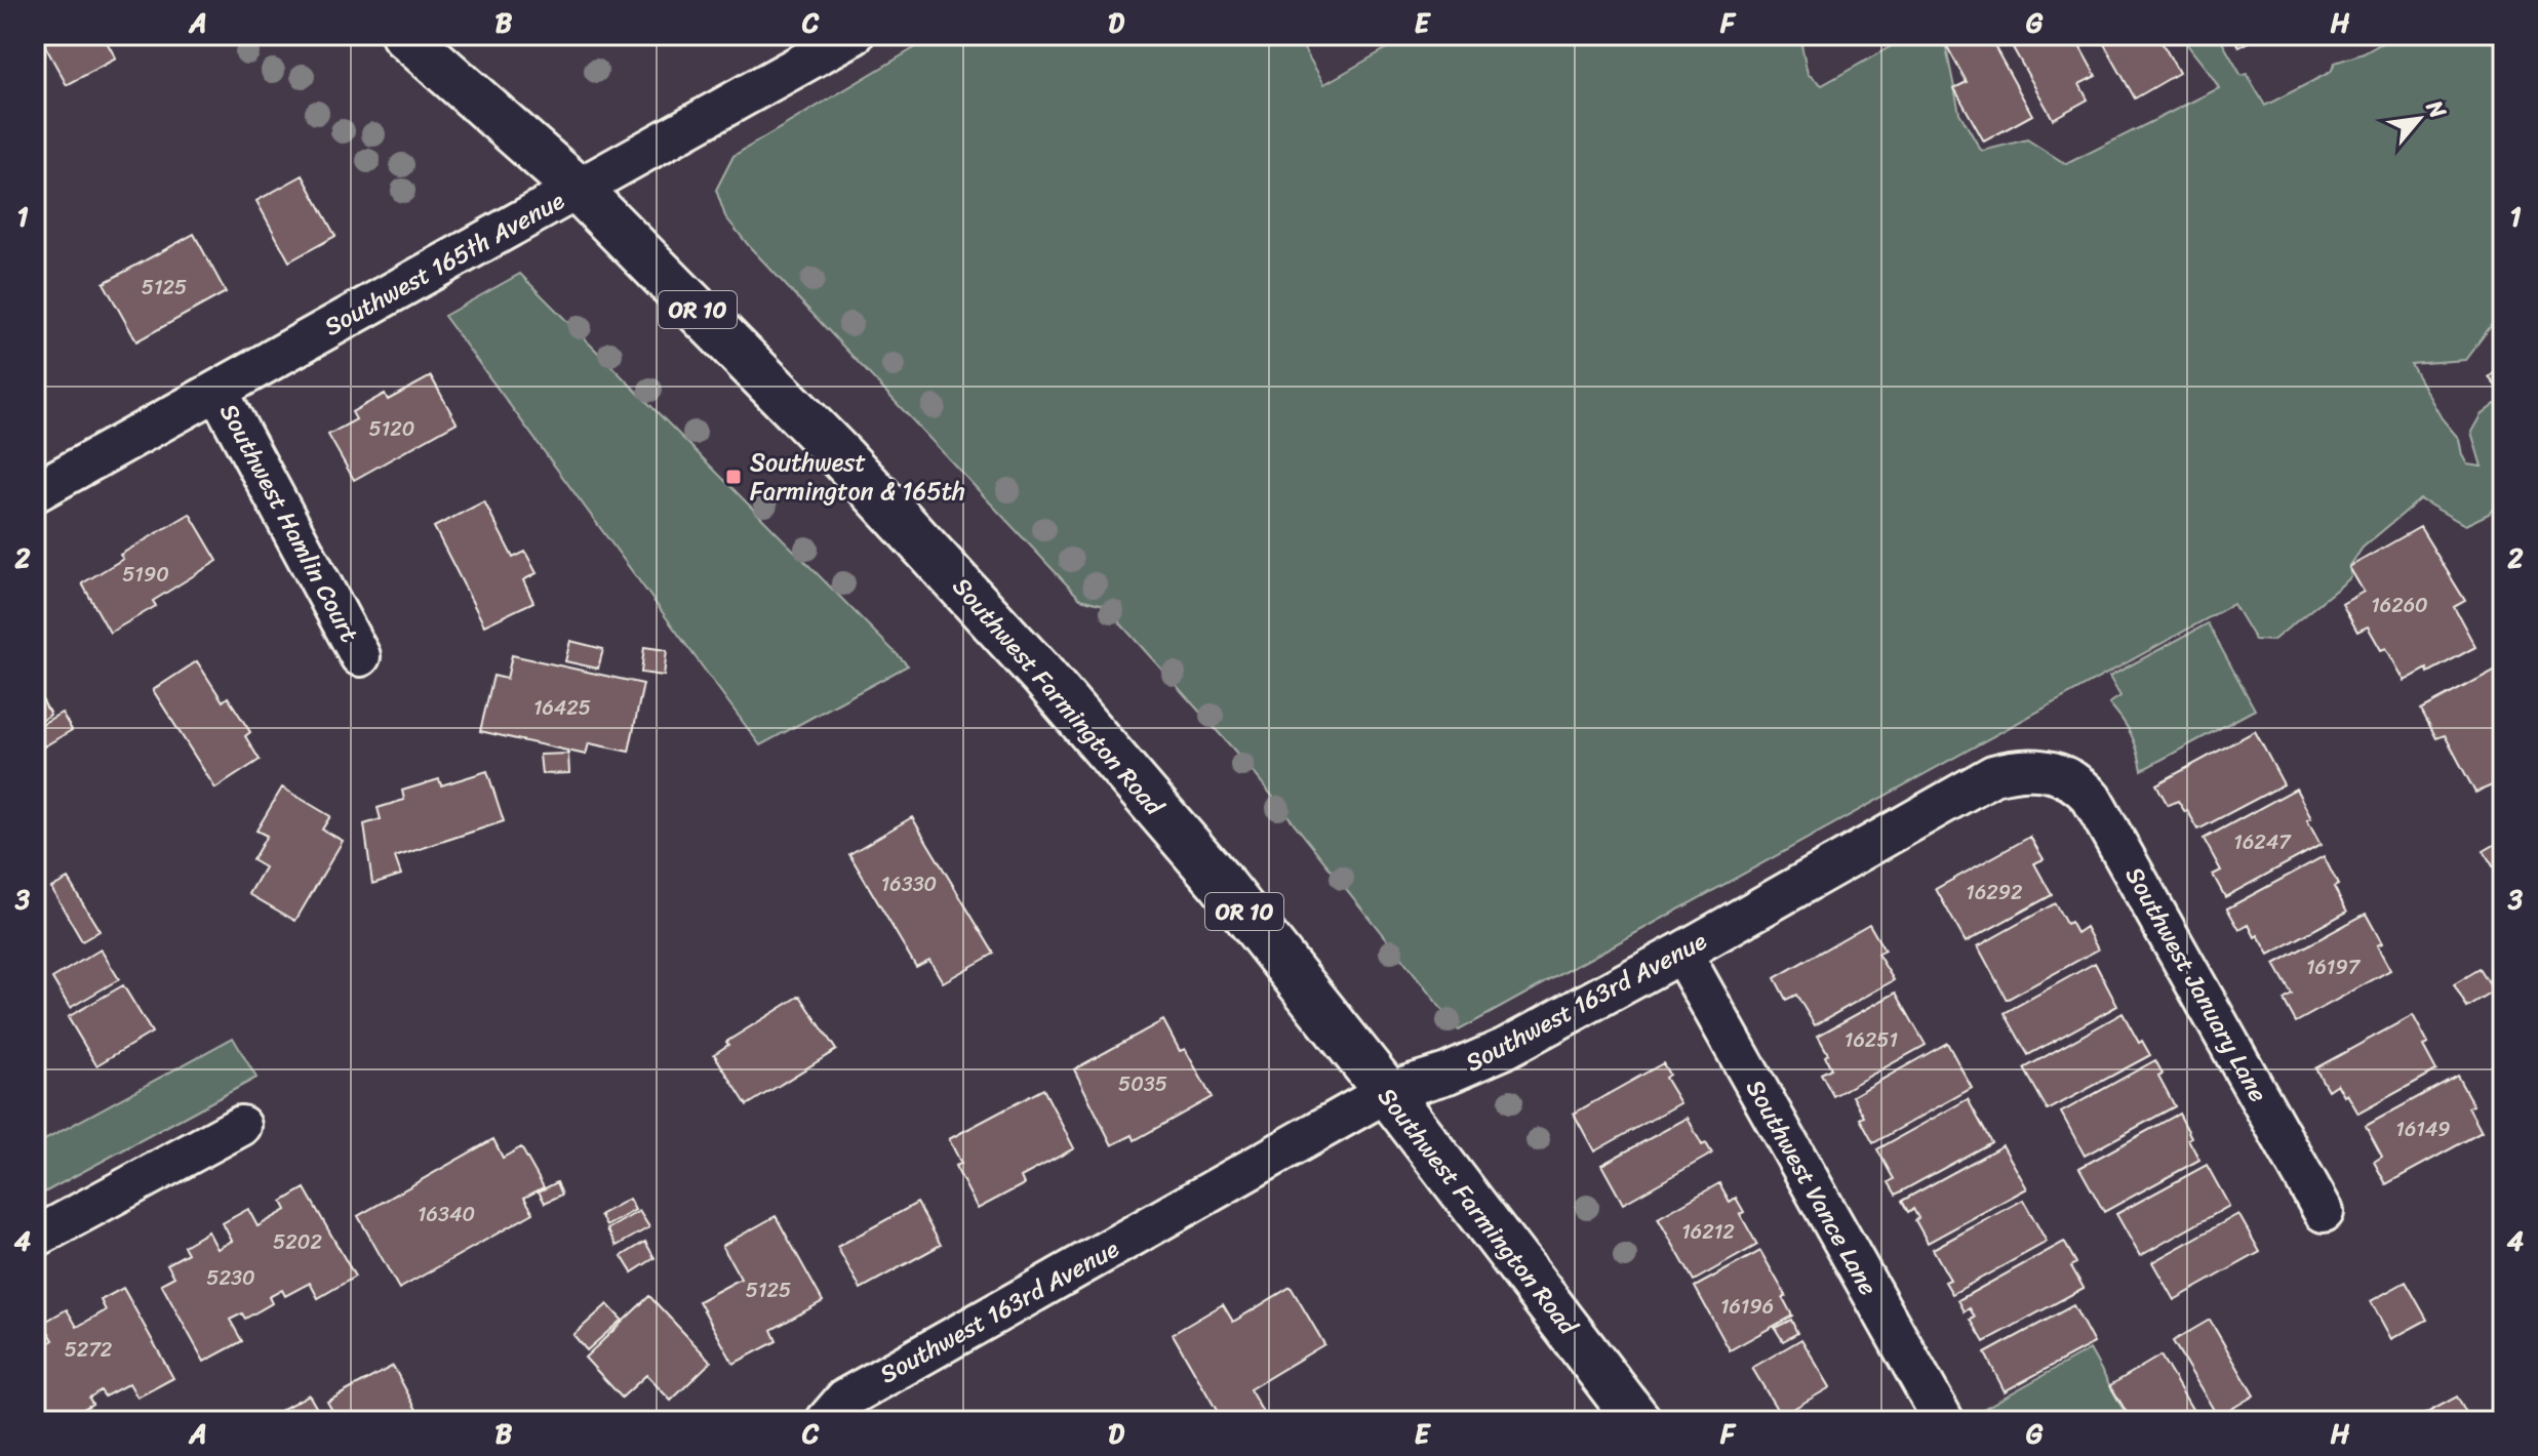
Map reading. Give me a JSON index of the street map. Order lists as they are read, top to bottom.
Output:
{
  "streets": {
    "main road": ["OR 10", "Southwest Farmington Road"],
    "street": [
      "Southwest 165th Avenue",
      "Southwest Hamlin Court",
      "Southwest January Lane",
      "Southwest 163rd Avenue",
      "Southwest Vance Lane"
    ]
  },
  "crossings": [
    ["Southwest 165th Avenue", "Southwest Hamlin Court"],
    ["Southwest 165th Avenue", "Southwest Farmington Road"],
    ["Southwest Farmington Road", "Southwest 163rd Avenue"],
    ["Southwest January Lane", "Southwest 163rd Avenue"],
    ["Southwest 163rd Avenue", "Southwest Vance Lane"]
  ],
  "places": {
    "transit": ["Southwest Farmington & 165th"]
  },
  "house_numbers": [
    "5125",
    "5120",
    "5190",
    "16260",
    "16425",
    "16247",
    "16330",
    "16292",
    "16197",
    "16251",
    "5035",
    "16149",
    "16340",
    "16212",
    "5202",
    "5230",
    "5125",
    "16196",
    "5272"
  ],
  "north": "top right",
  "grid": {
    "columns": [
      "A",
      "B",
      "C",
      "D",
      "E",
      "F",
      "G",
      "H"
    ],
    "rows": [
      "1",
      "2",
      "3",
      "4"
    ]
  }
}
